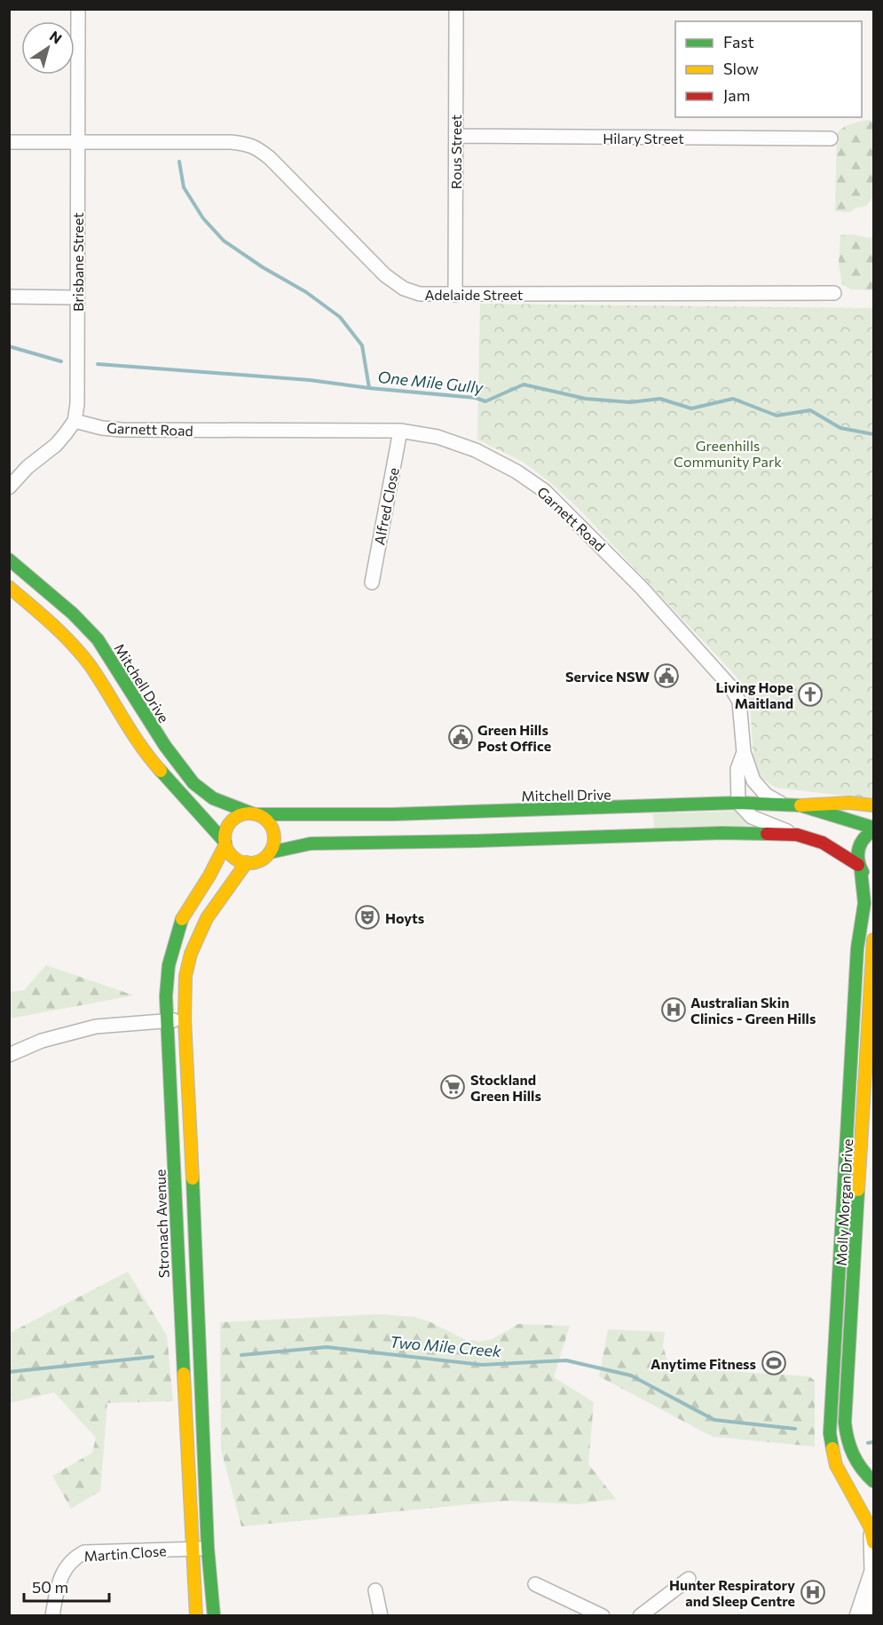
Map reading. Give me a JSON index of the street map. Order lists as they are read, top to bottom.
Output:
{
  "streets": {
    "main road": ["Mitchell Drive", "Molly Morgan Drive", "Stronach Avenue"],
    "street": [
      "Hilary Street",
      "Rous Street",
      "Brisbane Street",
      "Adelaide Street",
      "Garnett Road",
      "Alfred Close",
      "Martin Close"
    ]
  },
  "crossings": [
    ["Hilary Street", "Rous Street"],
    ["Rous Street", "Adelaide Street"],
    ["Brisbane Street", "Adelaide Street"],
    ["Brisbane Street", "Garnett Road"],
    ["Garnett Road", "Alfred Close"],
    ["Garnett Road", "Mitchell Drive"],
    ["Mitchell Drive", "Molly Morgan Drive"],
    ["Mitchell Drive", "Stronach Avenue"],
    ["Stronach Avenue", "Martin Close"]
  ],
  "water": ["One Mile Gully", "Two Mile Creek"],
  "parks": ["Greenhills Community Park"],
  "places": {
    "public building": ["Service NSW", "Green Hills Post Office"],
    "church": ["Living Hope Maitland"],
    "theatre": ["Hoyts"],
    "hospital": ["Australian Skin Clinics - Green Hills", "Hunter Respiratory and Sleep Centre"],
    "supermarket": ["Stockland Green Hills"],
    "sports": ["Anytime Fitness"]
  },
  "legend": ["Fast", "Slow", "Jam"],
  "scale_bar": "50 m",
  "north": "top right"
}
